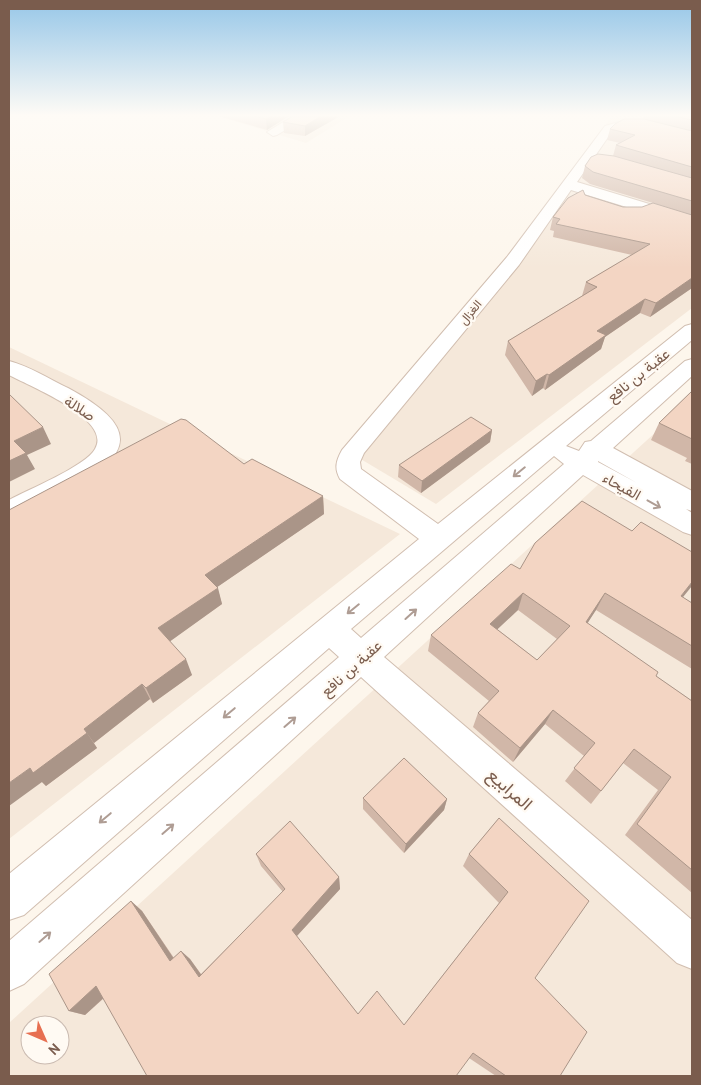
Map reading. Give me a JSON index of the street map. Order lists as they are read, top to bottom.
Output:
{
  "streets": {
    "street": [
      "الغزال",
      "عقبة بن نافع",
      "صلالة",
      "الفيحاء",
      "المرابيع"
    ]
  },
  "crossings": [
    ["الغزال", "عقبة بن نافع"],
    ["عقبة بن نافع", "الفيحاء"],
    ["عقبة بن نافع", "المرابيع"]
  ],
  "north": "bottom right"
}
